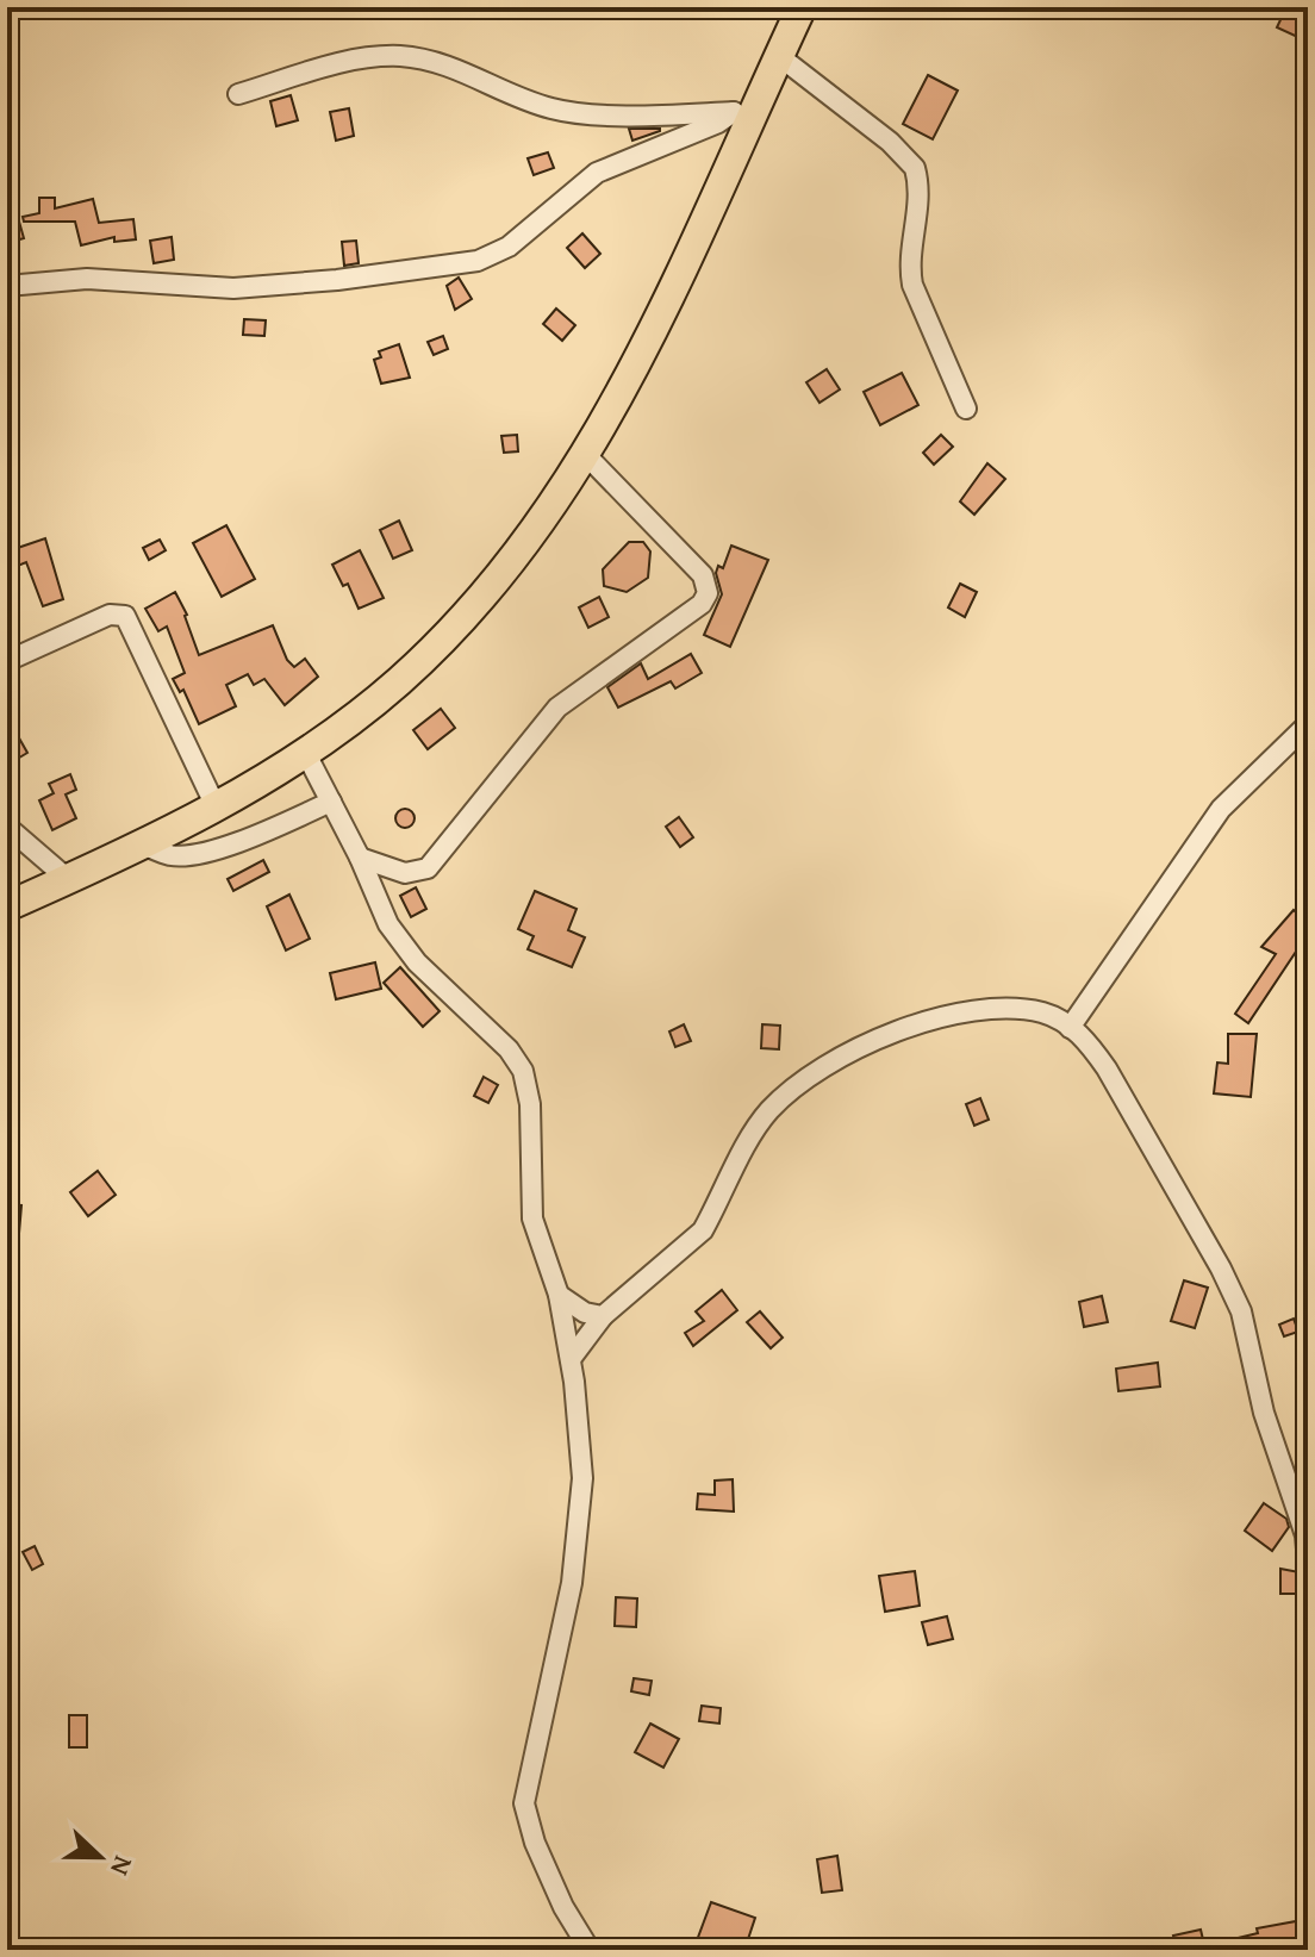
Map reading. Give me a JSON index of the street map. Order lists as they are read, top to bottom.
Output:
{
  "north": "right"
}
